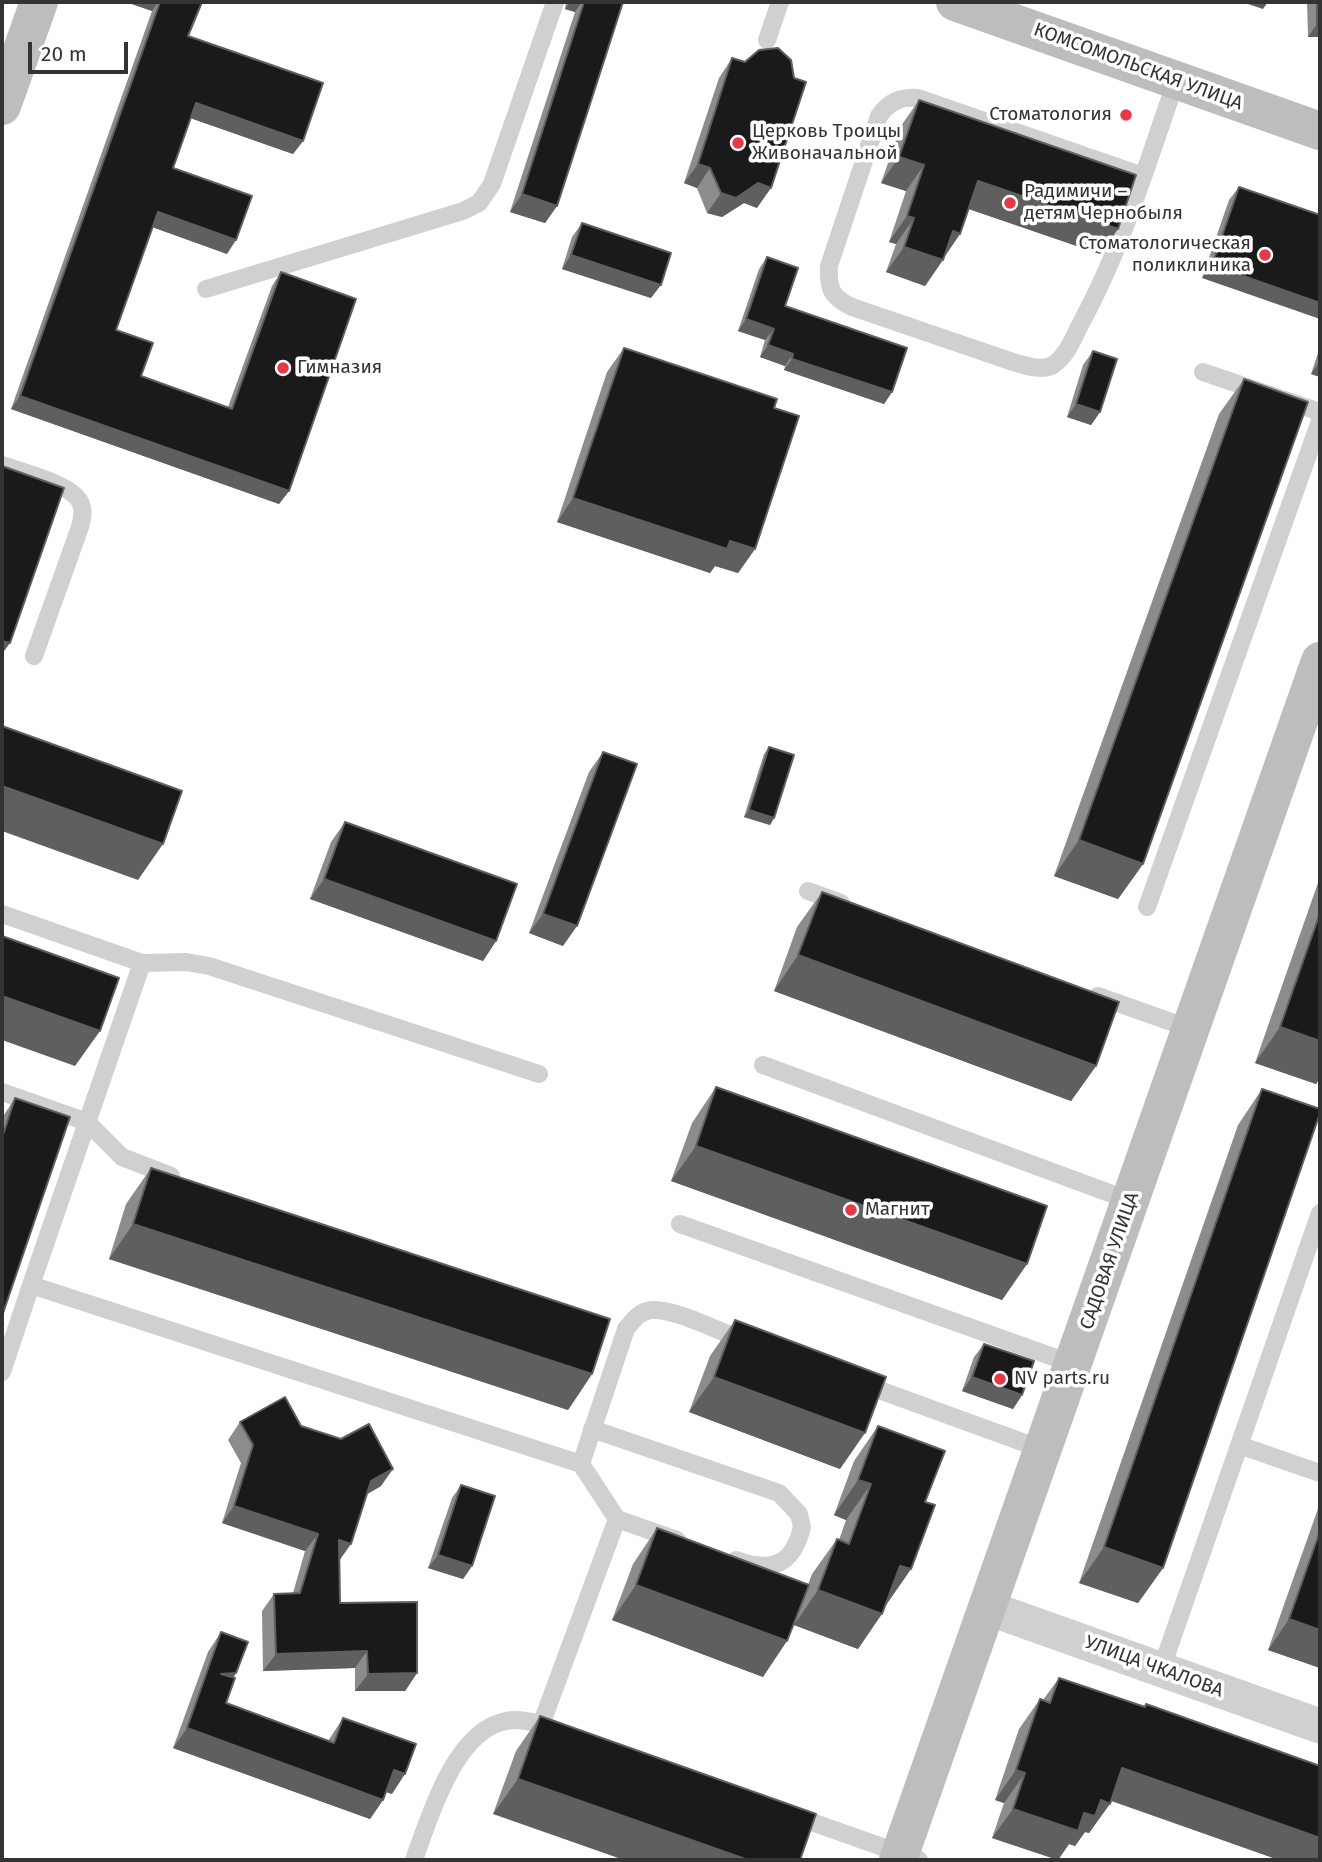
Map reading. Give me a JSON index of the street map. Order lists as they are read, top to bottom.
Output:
{
  "streets": {
    "street": ["КОМСОМОЛЬСКАЯ УЛИЦА", "САДОВАЯ УЛИЦА", "УЛИЦА ЧКАЛОВА"]
  },
  "crossings": [
    ["САДОВАЯ УЛИЦА", "УЛИЦА ЧКАЛОВА"]
  ],
  "places": [
    "Стоматология",
    "Церковь Троицы Живоначальной",
    "Радимичи – детям Чернобыля",
    "Стоматологическая поликлиника",
    "Гимназия",
    "Магнит",
    "NV parts.ru"
  ],
  "scale_bar": "20 m"
}
